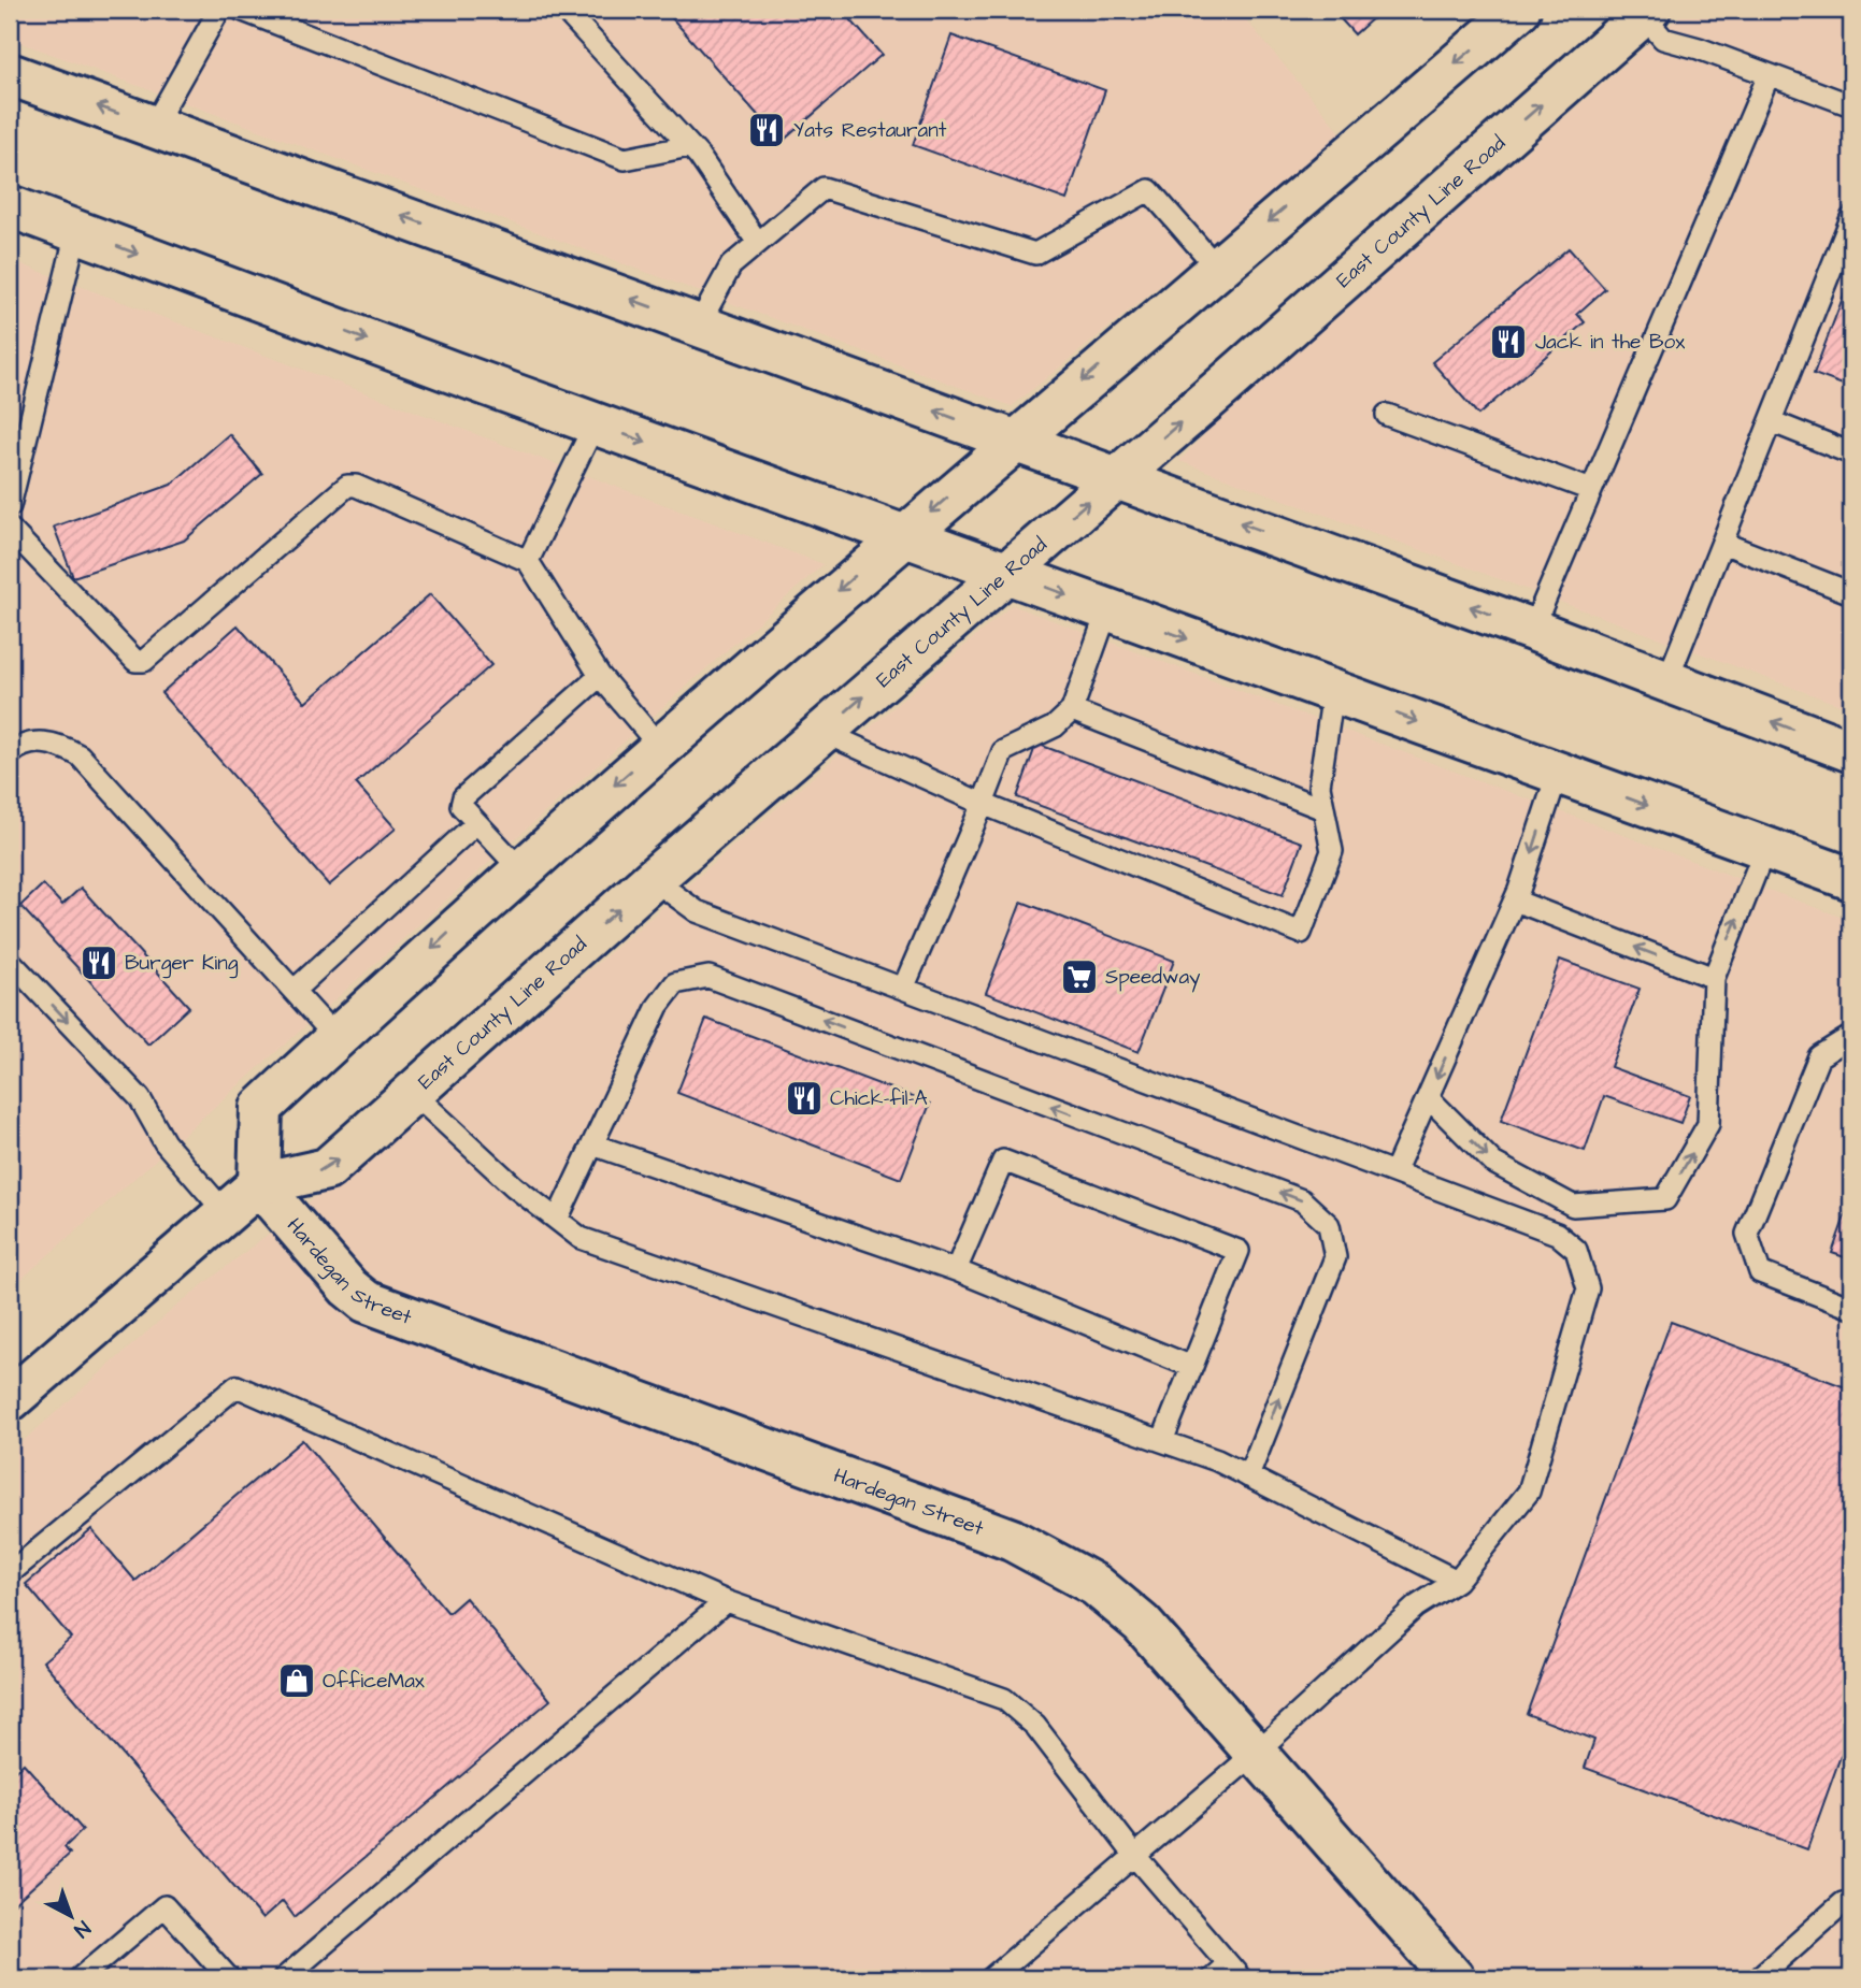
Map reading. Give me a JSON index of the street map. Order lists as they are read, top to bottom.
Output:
{
  "streets": {
    "main road": ["East County Line Road", "Hardegan Street"]
  },
  "crossings": [
    ["East County Line Road", "Hardegan Street"]
  ],
  "places": {
    "restaurant": [
      "Yats Restaurant",
      "Jack in the Box",
      "Burger King",
      "Chick-fil-A"
    ],
    "supermarket": ["Speedway"],
    "shop": ["OfficeMax"]
  },
  "north": "bottom right"
}
